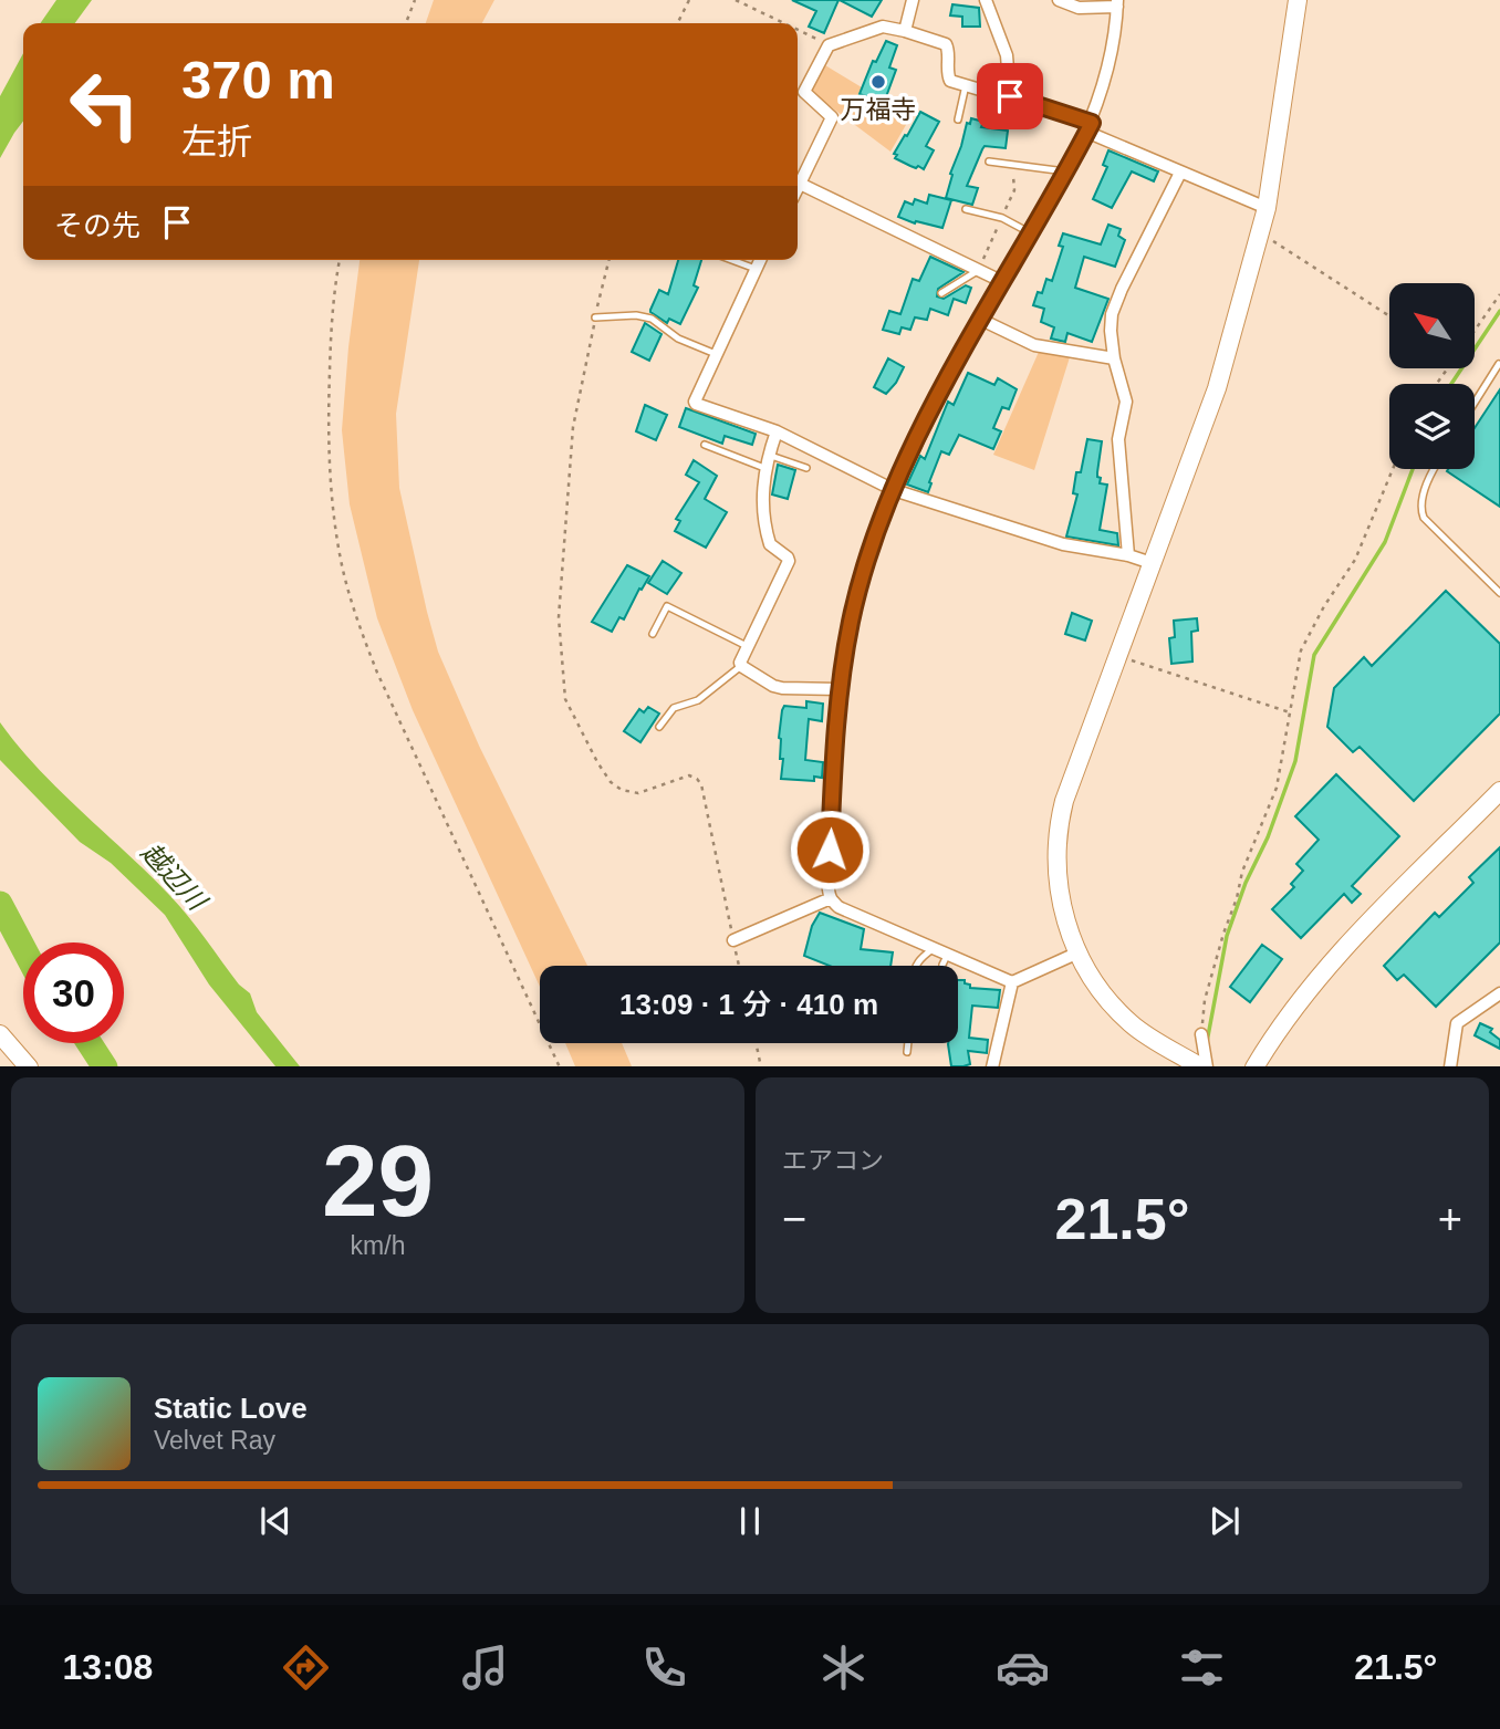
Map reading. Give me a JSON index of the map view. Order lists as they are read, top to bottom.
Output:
{
  "water": ["越辺川"],
  "places": ["万福寺"],
  "north": "top left",
  "page": {
    "turn": ["370 m", "左折"],
    "then": "その先",
    "limit": "30",
    "trip": "13:09 · 1 分 · 410 m",
    "tile": [
      ["29", "km/h"],
      "エアコン"
    ],
    "heat": ["−", "21.5°", "+"],
    "song": ["Static Love", "Velvet Ray"],
    "tabs": ["13:08", "21.5°"]
  }
}
